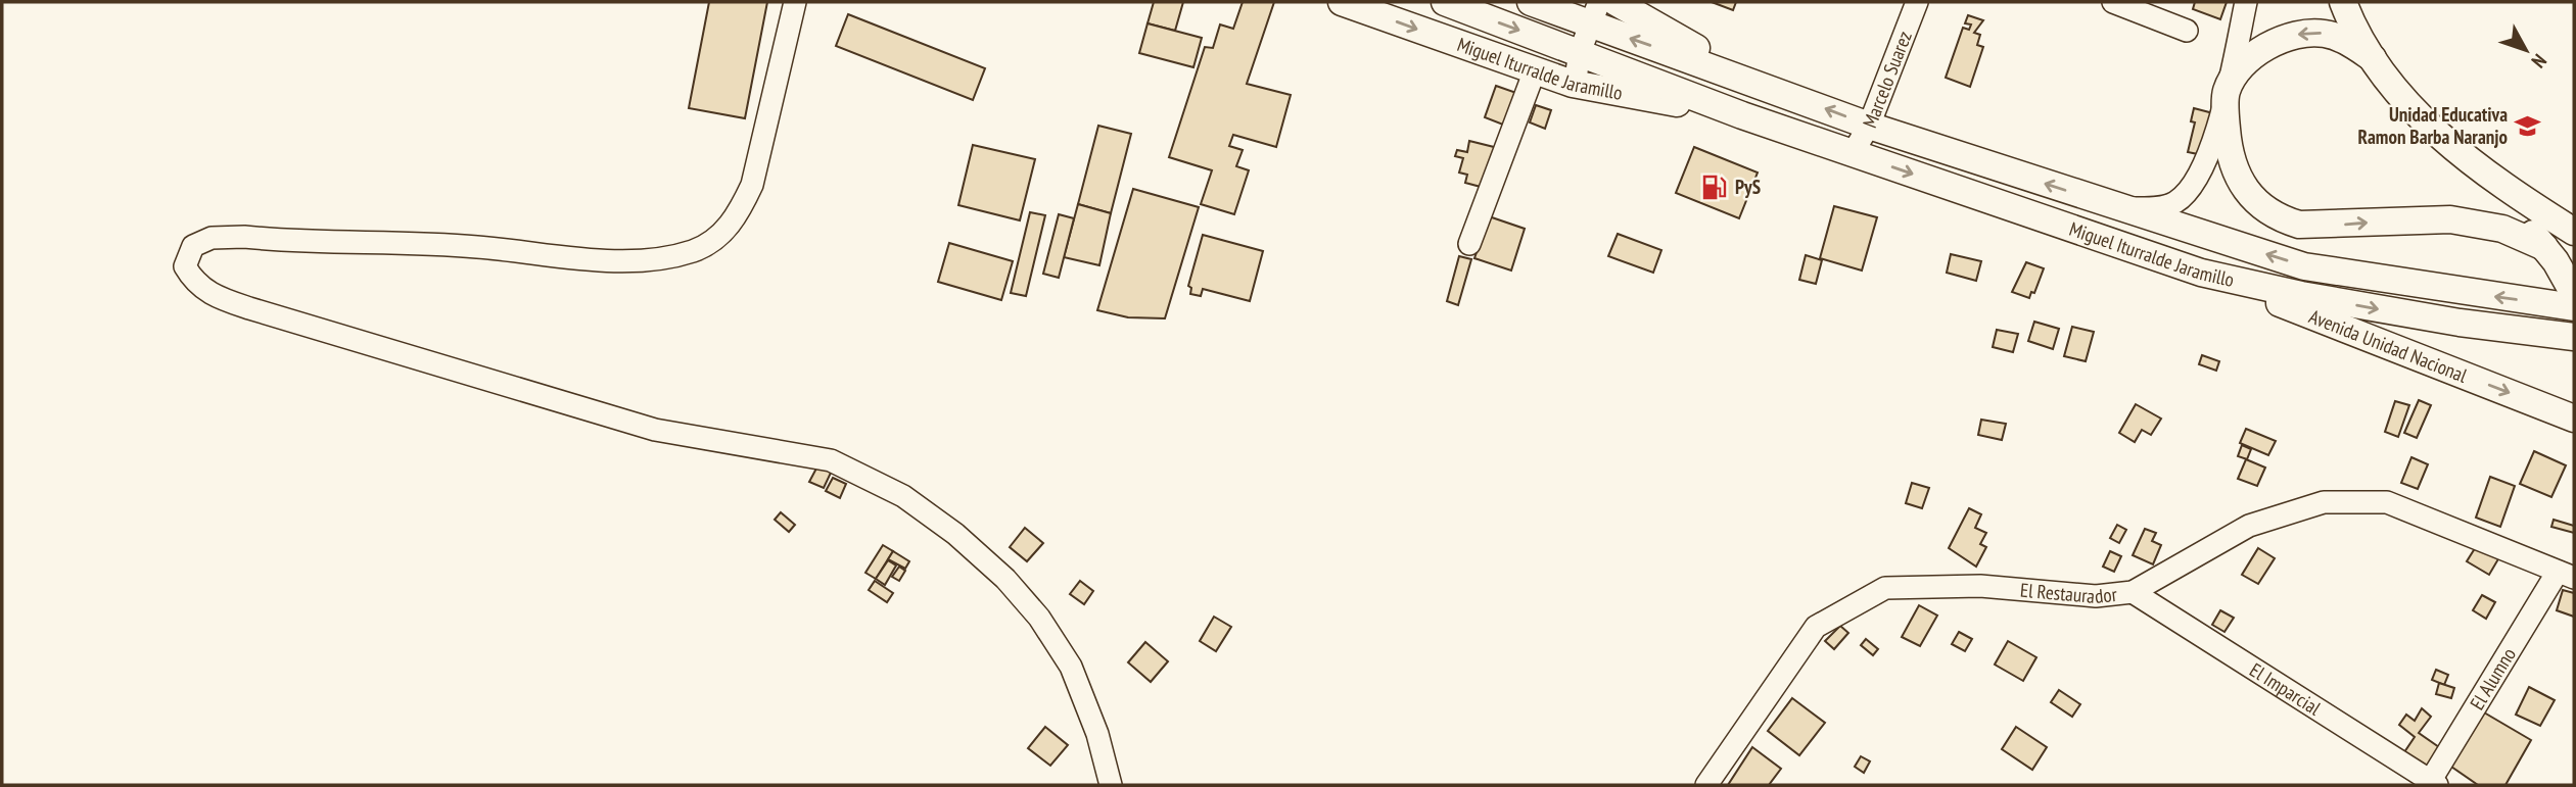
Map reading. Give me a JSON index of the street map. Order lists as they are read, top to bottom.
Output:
{
  "streets": {
    "main road": ["Miguel Iturralde Jaramillo", "Avenida Unidad Nacional"],
    "street": [
      "Marcelo Suarez",
      "El Restaurador",
      "El Alumno",
      "El Imparcial"
    ]
  },
  "crossings": [
    ["Miguel Iturralde Jaramillo", "Marcelo Suarez"],
    ["Miguel Iturralde Jaramillo", "Avenida Unidad Nacional"],
    ["El Restaurador", "El Alumno"],
    ["El Restaurador", "El Imparcial"],
    ["El Alumno", "El Imparcial"]
  ],
  "places": {
    "school or university": ["Unidad Educativa Ramon Barba Naranjo"],
    "fuel station": ["PyS"]
  },
  "north": "bottom right"
}
